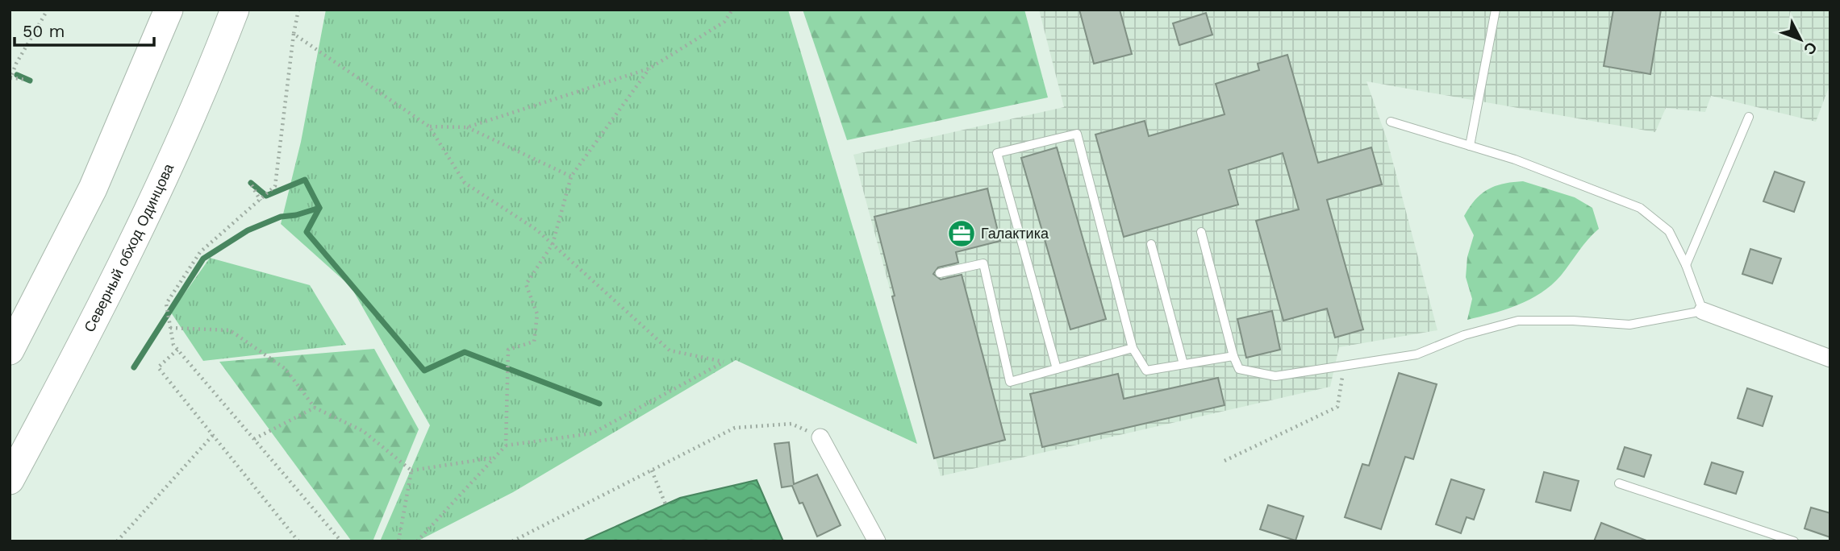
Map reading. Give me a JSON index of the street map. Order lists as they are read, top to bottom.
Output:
{
  "streets": {
    "highway": ["Северный обход Одинцова"]
  },
  "places": {
    "office": ["Галактика"]
  },
  "scale_bar": "50 m",
  "north": "bottom right"
}
